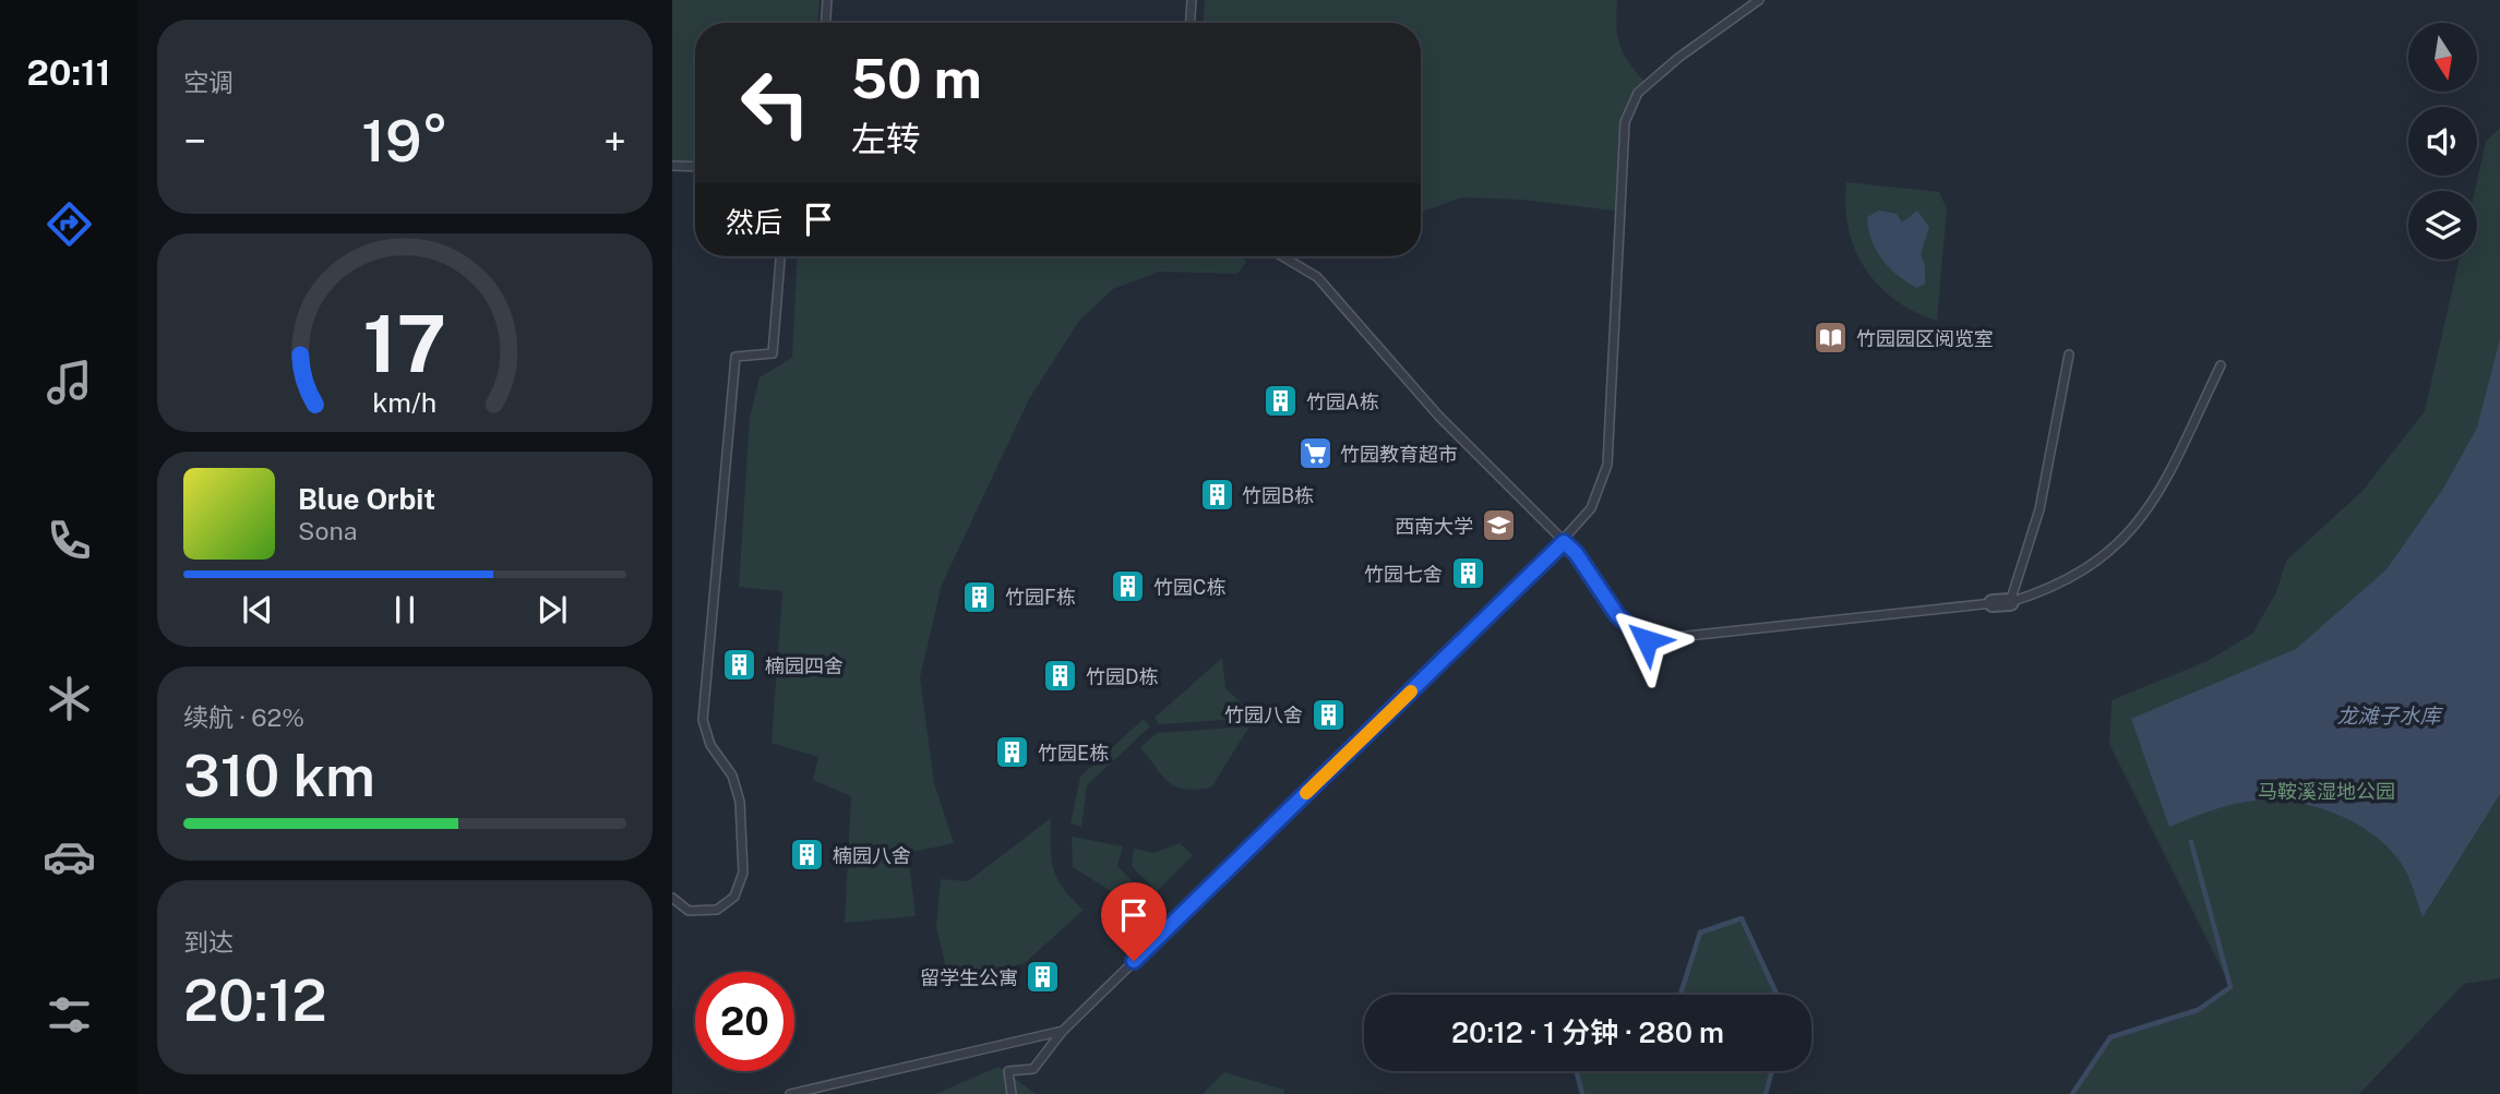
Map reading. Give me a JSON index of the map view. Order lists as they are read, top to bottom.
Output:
{
  "water": ["龙滩子水库"],
  "parks": ["马鞍溪湿地公园"],
  "places": {
    "library": ["竹园园区阅览室"],
    "building": [
      "竹园A栋",
      "竹园B栋",
      "竹园七舍",
      "竹园C栋",
      "竹园F栋",
      "楠园四舍",
      "竹园D栋",
      "竹园八舍",
      "竹园E栋",
      "楠园八舍",
      "留学生公寓"
    ],
    "supermarket": ["竹园教育超市"],
    "school or university": ["西南大学"]
  },
  "north": "bottom",
  "page": {
    "tabs": "20:11",
    "tile": [
      "空调",
      ["续航 · 62%", "310 km"],
      ["到达", "20:12"]
    ],
    "turn": ["50 m", "左转"],
    "heat": ["−", "19°", "+"],
    "then": "然后",
    "song": ["Blue Orbit", "Sona"],
    "limit": "20",
    "trip": "20:12 · 1 分钟 · 280 m",
    "gauge": ["17", "km/h"]
  }
}
